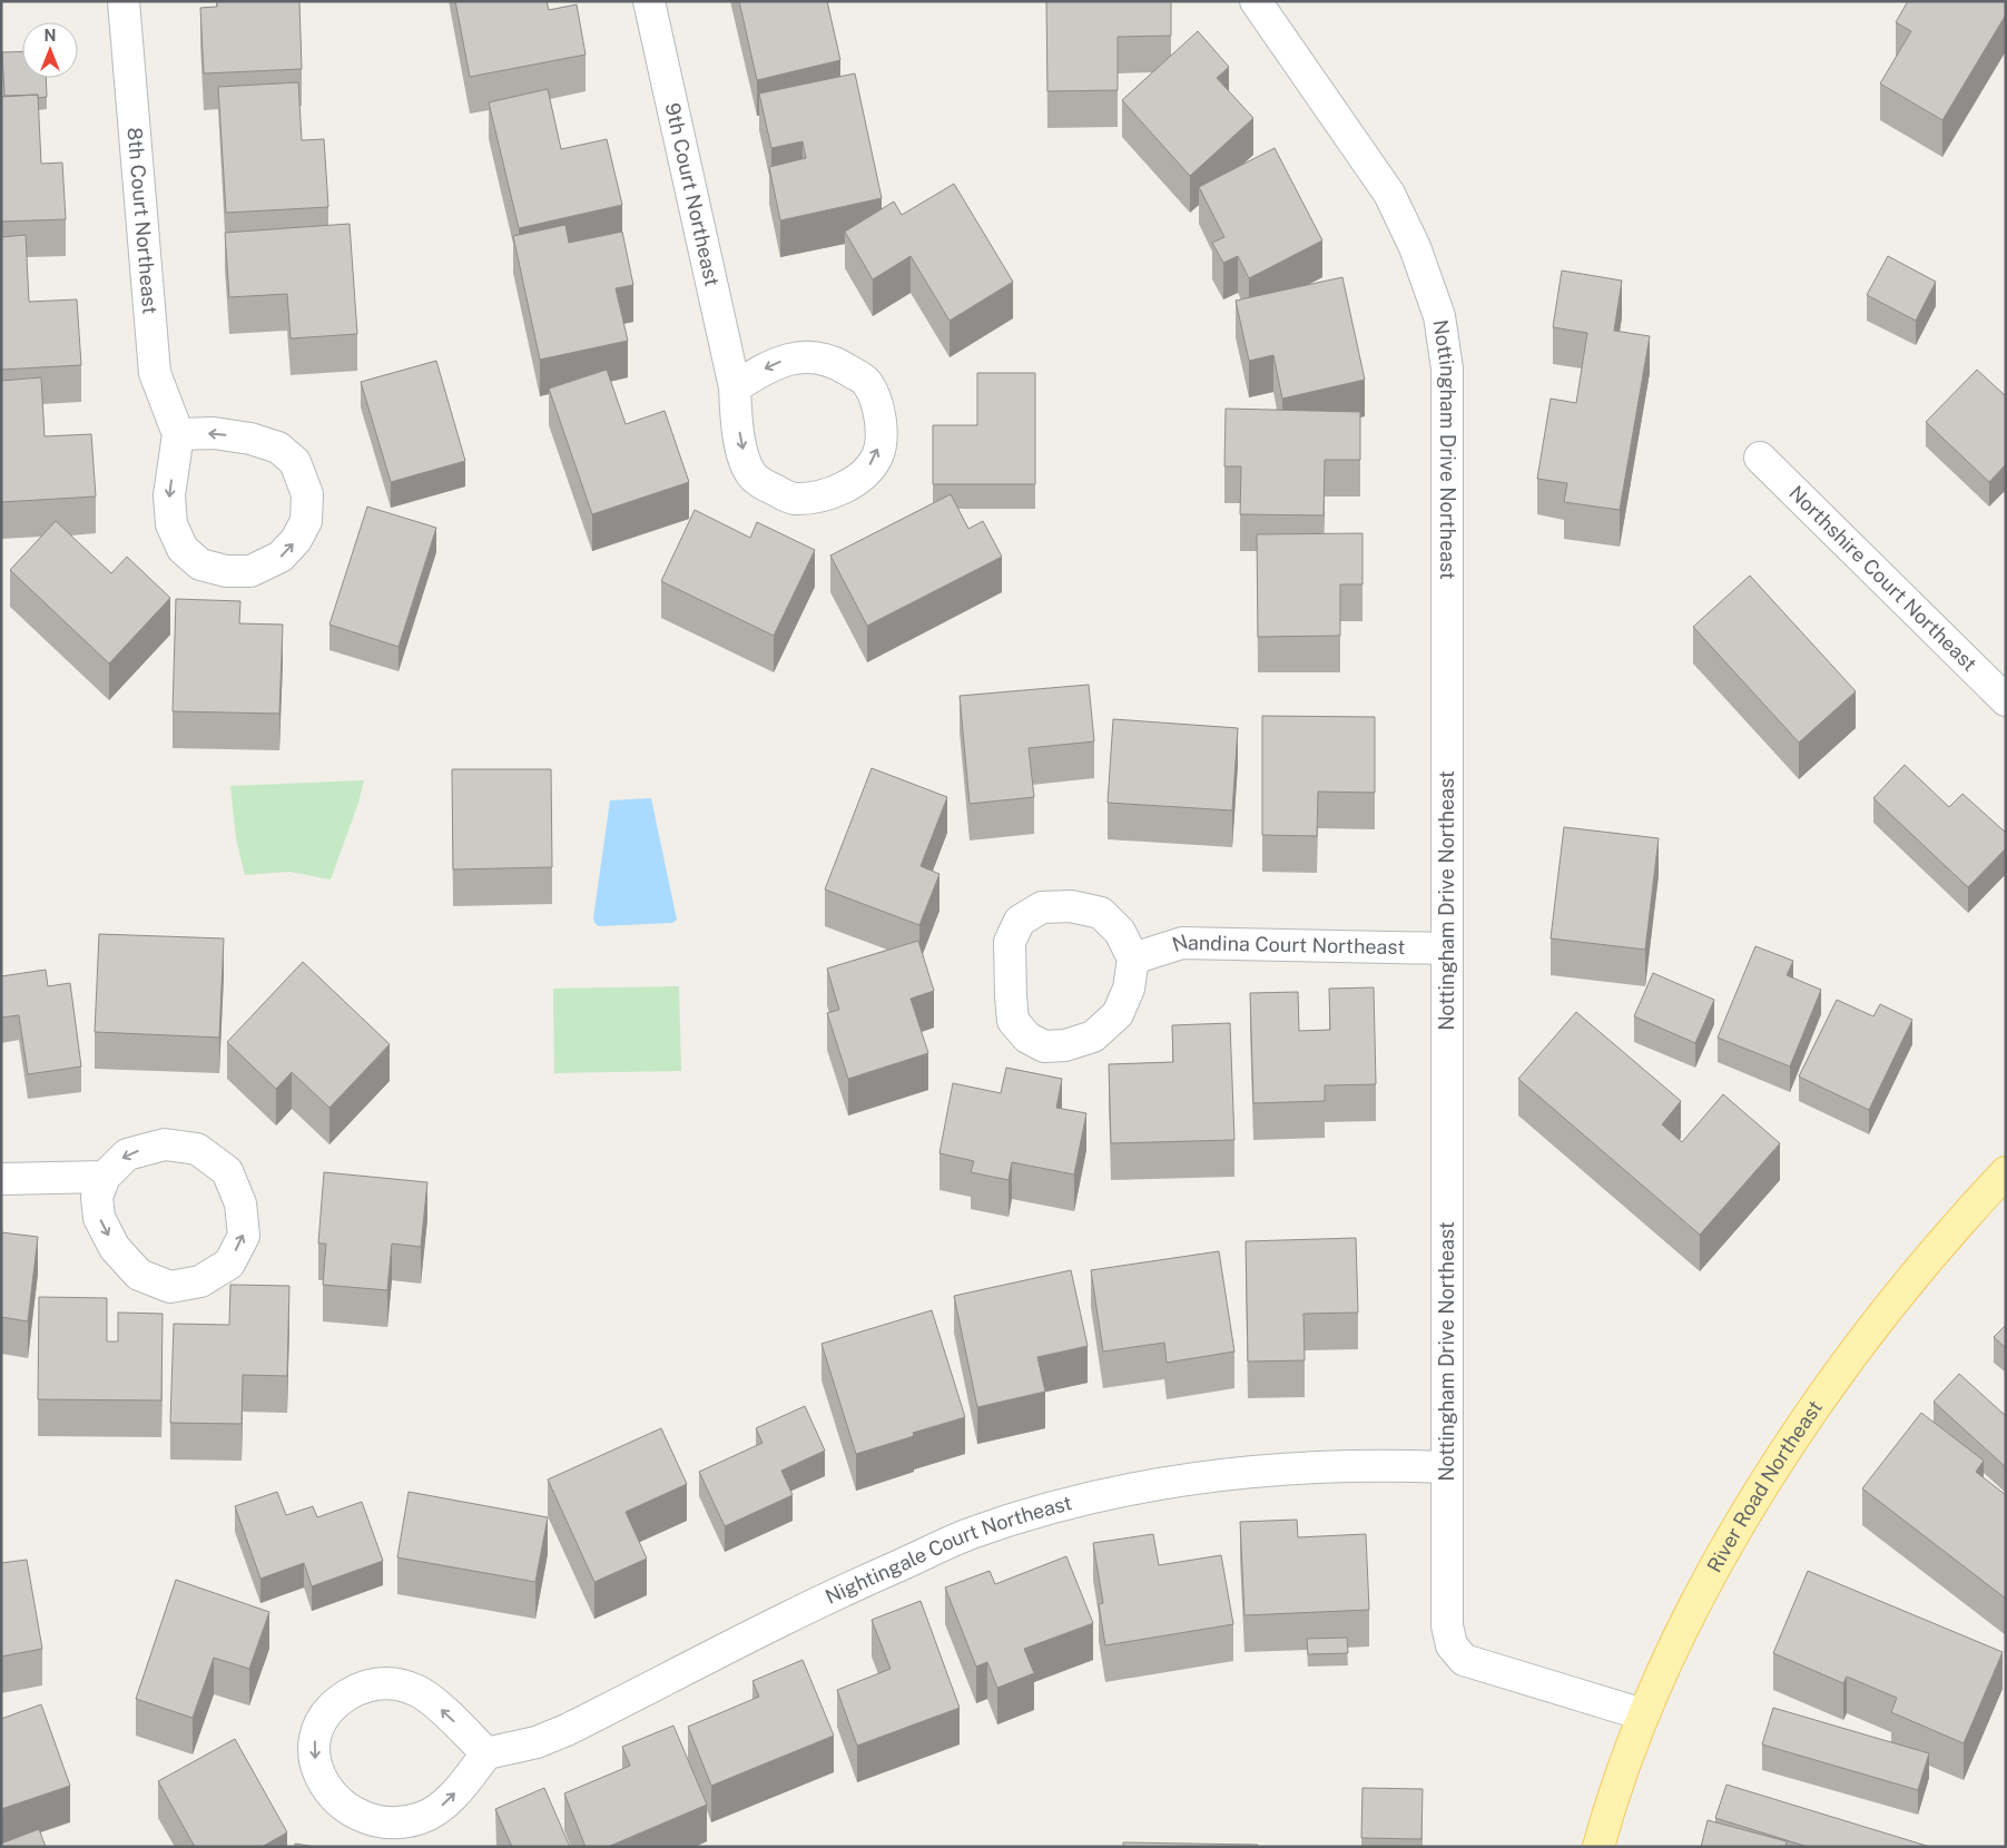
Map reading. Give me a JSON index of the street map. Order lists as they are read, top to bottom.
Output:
{
  "streets": {
    "main road": ["River Road Northeast"],
    "street": [
      "9th Court Northeast",
      "8th Court Northeast",
      "Nottingham Drive Northeast",
      "Northshire Court Northeast",
      "Nandina Court Northeast",
      "Nightingale Court Northeast"
    ]
  },
  "crossings": [
    ["Nottingham Drive Northeast", "Nandina Court Northeast"],
    ["Nottingham Drive Northeast", "River Road Northeast"],
    ["Nottingham Drive Northeast", "Nightingale Court Northeast"]
  ],
  "north": "top"
}
